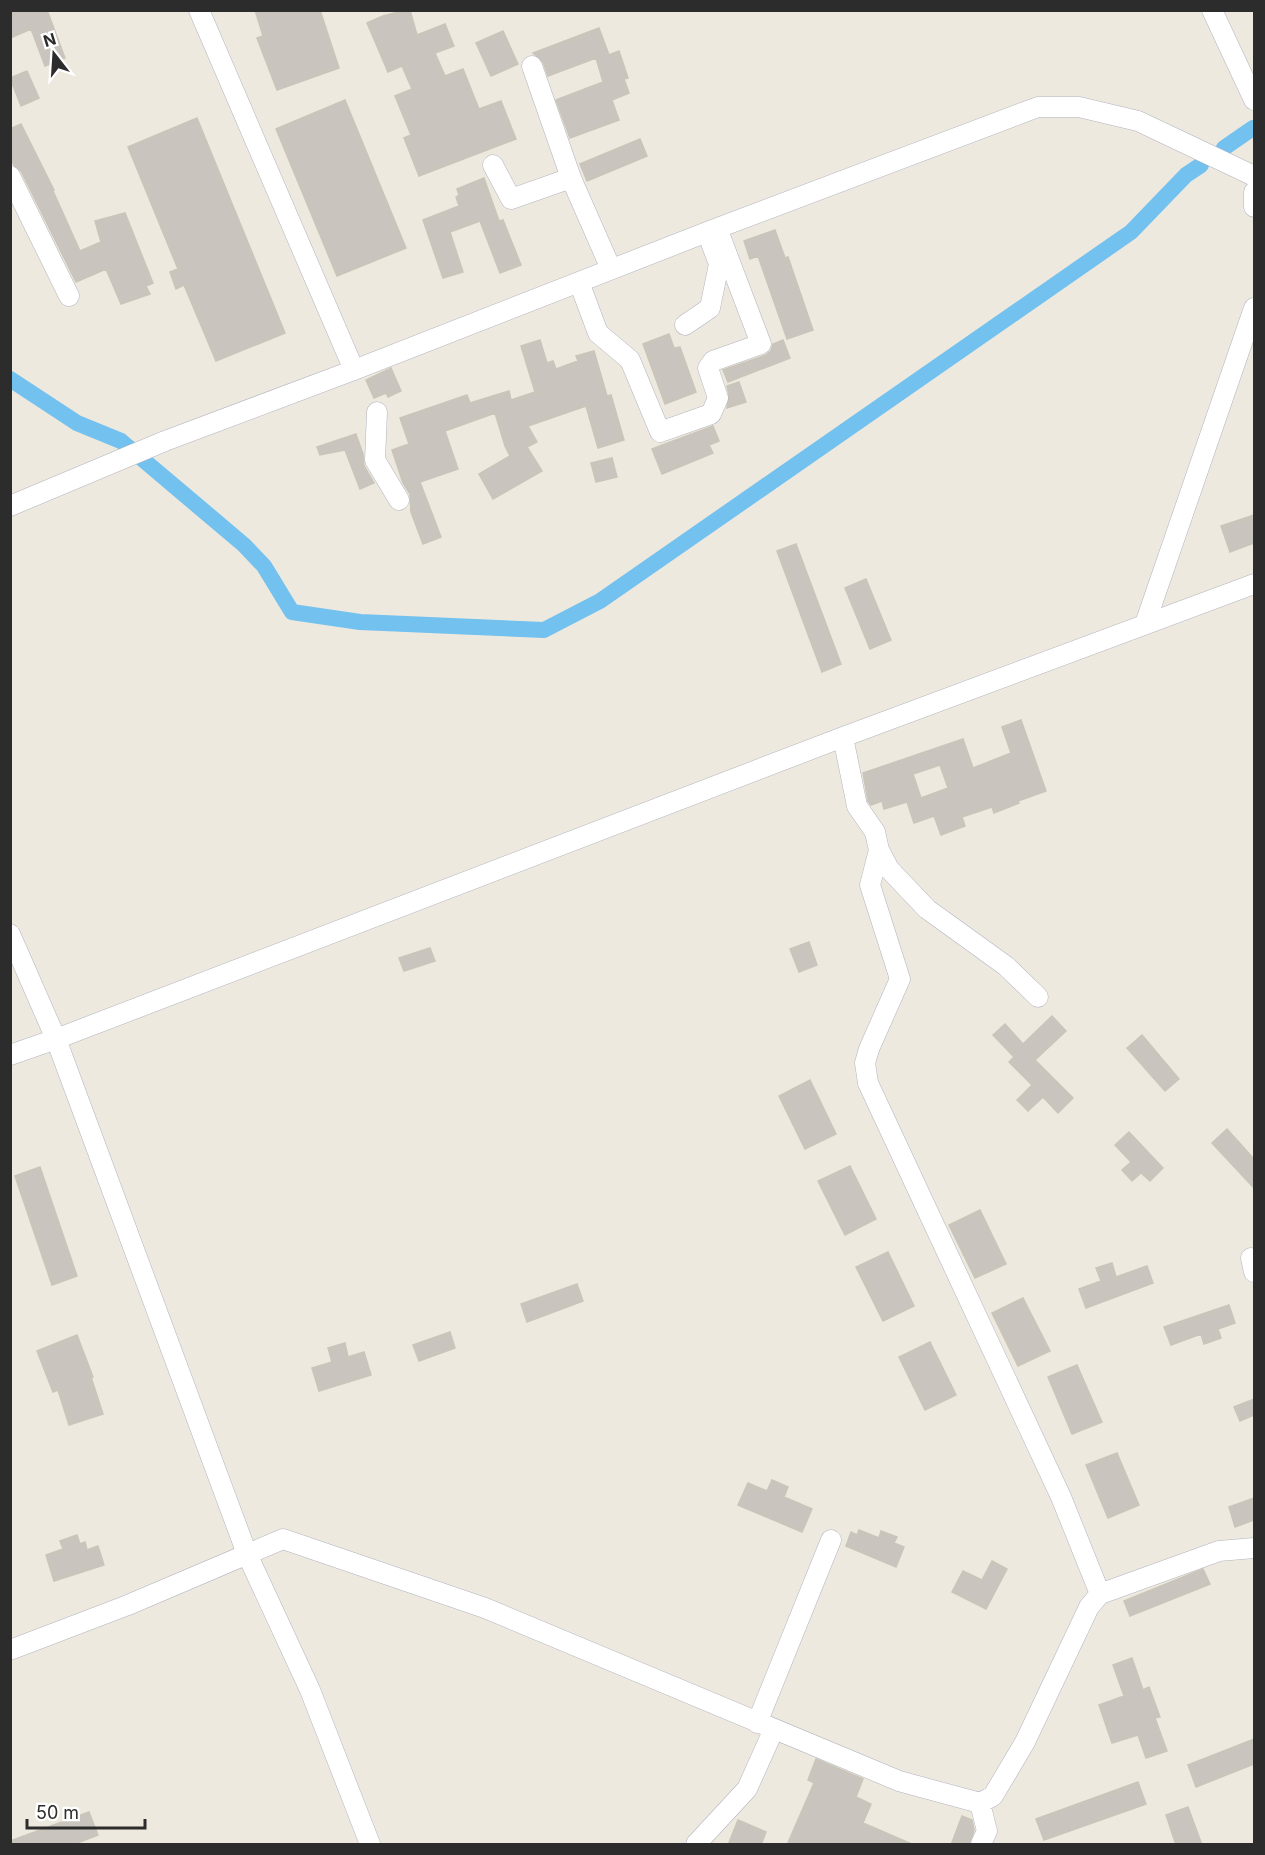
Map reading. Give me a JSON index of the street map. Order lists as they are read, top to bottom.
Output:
{
  "scale_bar": "50 m",
  "north": "top"
}
